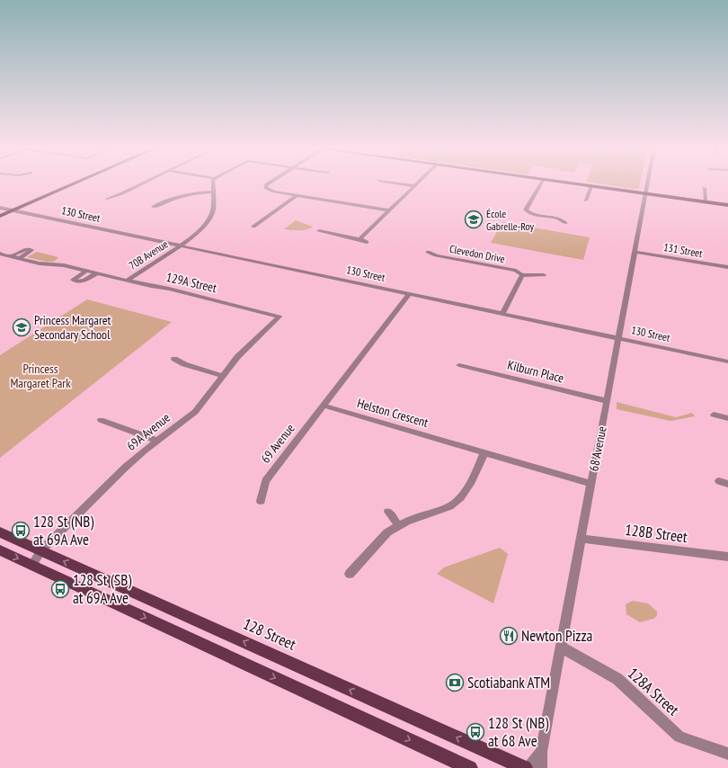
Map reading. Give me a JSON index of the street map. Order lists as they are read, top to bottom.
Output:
{
  "streets": {
    "main road": ["128 Street"],
    "street": [
      "130 Street",
      "131 Street",
      "Clevedon Drive",
      "70B Avenue",
      "129A Street",
      "Kilburn Place",
      "Helston Crescent",
      "69A Avenue",
      "69 Avenue",
      "68 Avenue",
      "128B Street",
      "128A Street"
    ]
  },
  "crossings": [
    ["130 Street", "70B Avenue"],
    ["130 Street", "68 Avenue"],
    ["131 Street", "68 Avenue"],
    ["70B Avenue", "129A Street"],
    ["129A Street", "69A Avenue"],
    ["Kilburn Place", "68 Avenue"],
    ["Helston Crescent", "69 Avenue"],
    ["Helston Crescent", "68 Avenue"],
    ["69A Avenue", "128 Street"],
    ["68 Avenue", "128B Street"],
    ["68 Avenue", "128A Street"]
  ],
  "parks": ["Princess Margaret Park"],
  "places": {
    "school or university": ["École Gabrelle-Roy", "Princess Margaret Secondary School"],
    "bus stop": ["128 St (NB) at 69A Ave", "128 St (SB) at 69A Ave", "128 St (NB) at 68 Ave"],
    "restaurant": ["Newton Pizza"],
    "bank": ["Scotiabank ATM"]
  }
}
